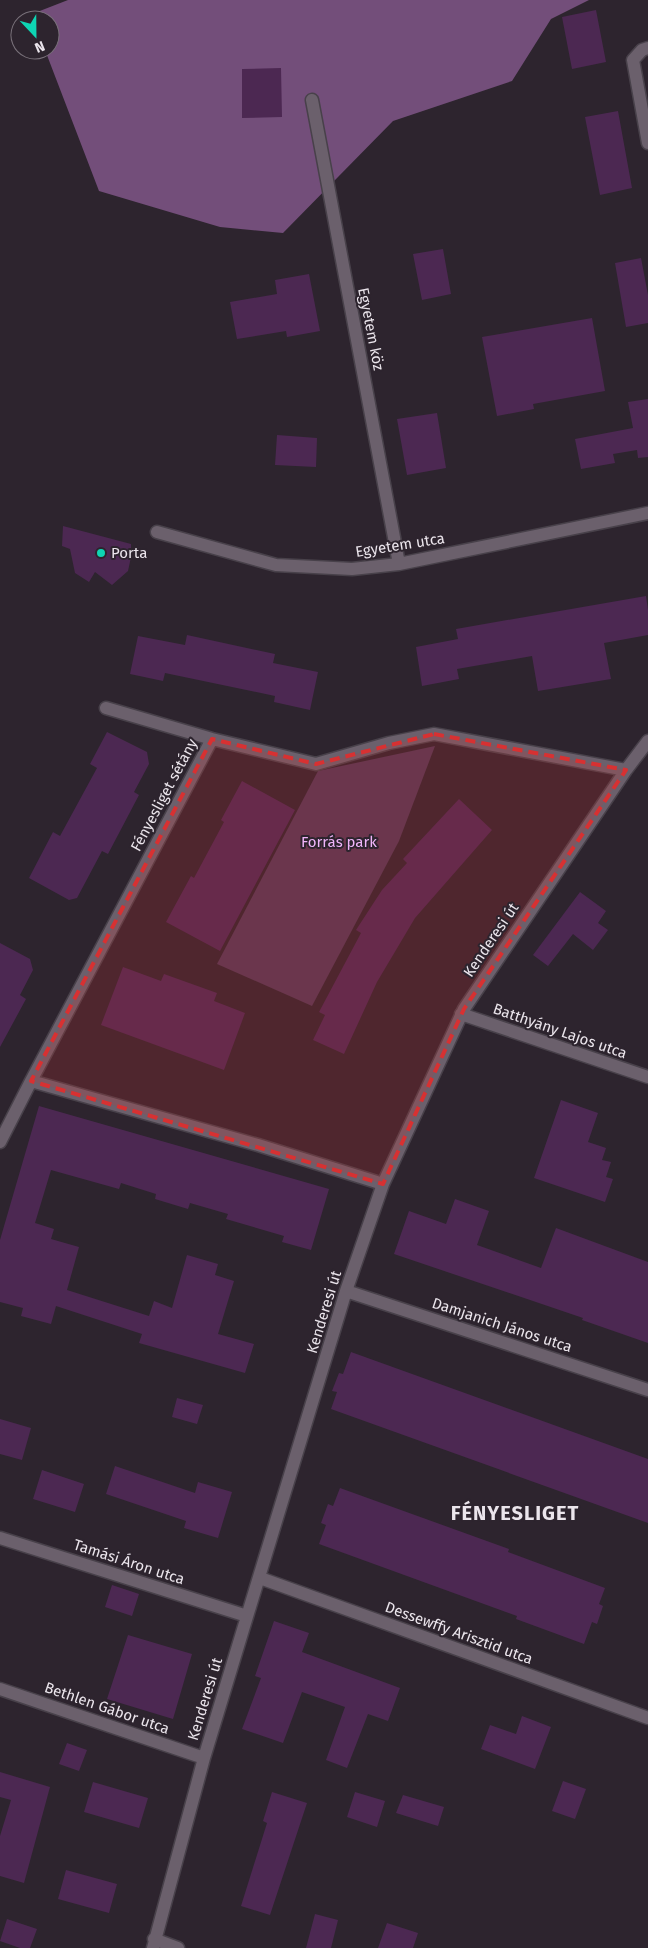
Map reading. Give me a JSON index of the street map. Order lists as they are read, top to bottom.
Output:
{
  "streets": {
    "street": [
      "Egyetem köz",
      "Egyetem utca",
      "Fényesliget sétány",
      "Kenderesi út",
      "Batthyány Lajos utca",
      "Damjanich János utca",
      "Tamási Áron utca",
      "Dessewffy Arisztid utca",
      "Bethlen Gábor utca"
    ]
  },
  "crossings": [
    ["Egyetem köz", "Egyetem utca"],
    ["Fényesliget sétány", "Kenderesi út"],
    ["Kenderesi út", "Batthyány Lajos utca"],
    ["Kenderesi út", "Damjanich János utca"],
    ["Kenderesi út", "Tamási Áron utca"],
    ["Kenderesi út", "Dessewffy Arisztid utca"],
    ["Kenderesi út", "Bethlen Gábor utca"]
  ],
  "districts": ["FÉNYESLIGET"],
  "parks": ["Forrás park"],
  "places": ["Porta"],
  "north": "bottom"
}
